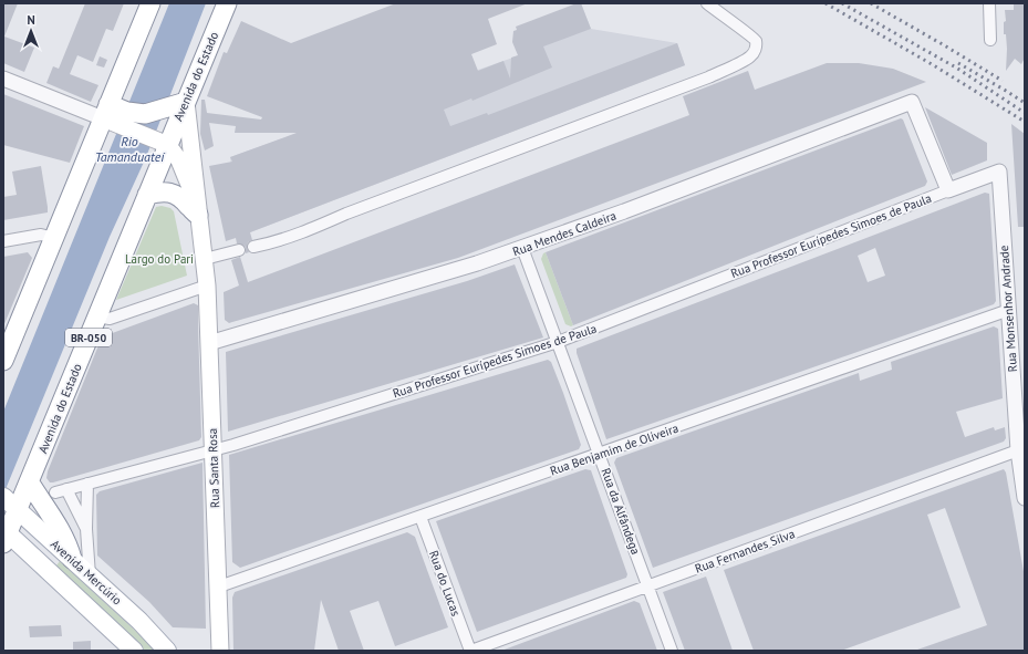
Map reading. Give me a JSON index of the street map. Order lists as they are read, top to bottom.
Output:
{
  "streets": {
    "highway": ["Avenida do Estado", "BR-050"],
    "main road": ["Rua Santa Rosa", "Avenida Mercúrio"],
    "street": [
      "Rua Mendes Caldeira",
      "Rua Professor Eurípedes Simoes de Paula",
      "Rua Monsenhor Andrade",
      "Rua Benjamim de Oliveira",
      "Rua da Alfândega",
      "Rua Fernandes Silva",
      "Rua do Lucas"
    ]
  },
  "crossings": [
    ["Avenida do Estado", "Avenida Mercúrio"],
    ["Rua Mendes Caldeira", "Rua Professor Eurípedes Simoes de Paula"],
    ["Rua Mendes Caldeira", "Rua Santa Rosa"],
    ["Rua Mendes Caldeira", "Rua da Alfândega"],
    ["Rua Professor Eurípedes Simoes de Paula", "Rua Monsenhor Andrade"],
    ["Rua Professor Eurípedes Simoes de Paula", "Rua Santa Rosa"],
    ["Rua Professor Eurípedes Simoes de Paula", "Rua da Alfândega"],
    ["Rua Monsenhor Andrade", "Rua Benjamim de Oliveira"],
    ["Rua Monsenhor Andrade", "Rua Fernandes Silva"],
    ["Rua Benjamim de Oliveira", "Rua Santa Rosa"],
    ["Rua Benjamim de Oliveira", "Rua da Alfândega"],
    ["Rua Benjamim de Oliveira", "Rua do Lucas"],
    ["Rua da Alfândega", "Rua Fernandes Silva"],
    ["Rua Fernandes Silva", "Rua do Lucas"]
  ],
  "water": ["Rio Tamanduateí"],
  "parks": ["Largo do Pari"],
  "north": "top"
}
